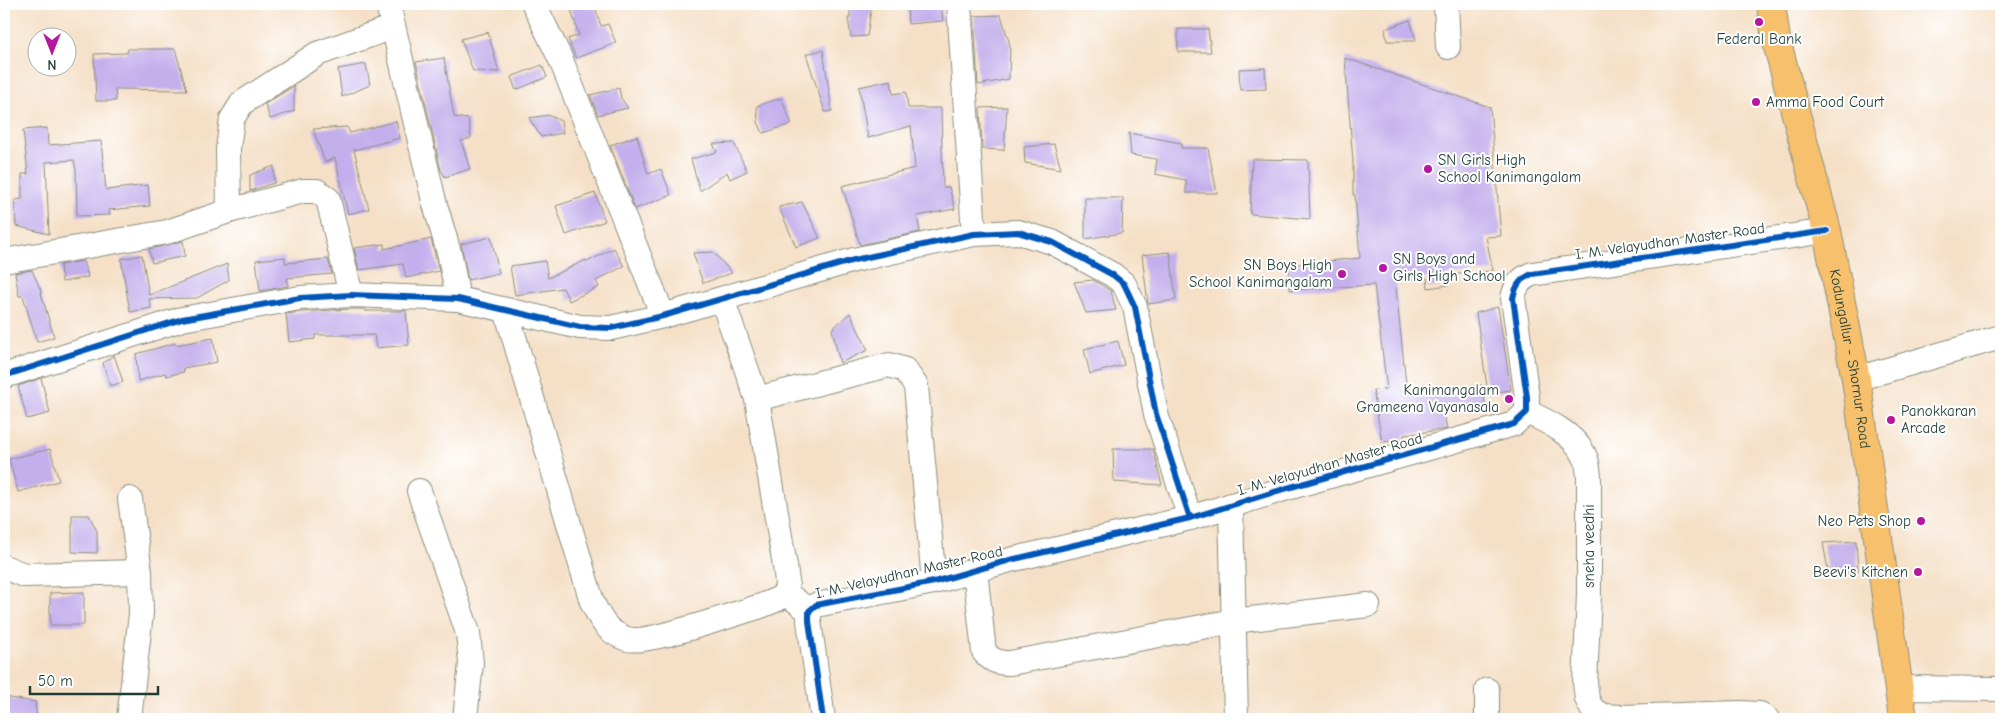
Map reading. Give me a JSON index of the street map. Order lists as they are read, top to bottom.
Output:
{
  "streets": {
    "main road": ["Kodungallur - Shornur Road"],
    "street": ["I. M. Velayudhan Master Road", "sneha veedhi"]
  },
  "crossings": [
    ["I. M. Velayudhan Master Road", "Kodungallur - Shornur Road"],
    ["I. M. Velayudhan Master Road", "sneha veedhi"]
  ],
  "places": [
    "Federal Bank",
    "Amma Food Court",
    "SN Girls High School Kanimangalam",
    "SN Boys and Girls High School",
    "SN Boys High School Kanimangalam",
    "Kanimangalam Grameena Vayanasala",
    "Panokkaran Arcade",
    "Neo Pets Shop",
    "Beevi's Kitchen"
  ],
  "scale_bar": "50 m",
  "north": "bottom"
}
